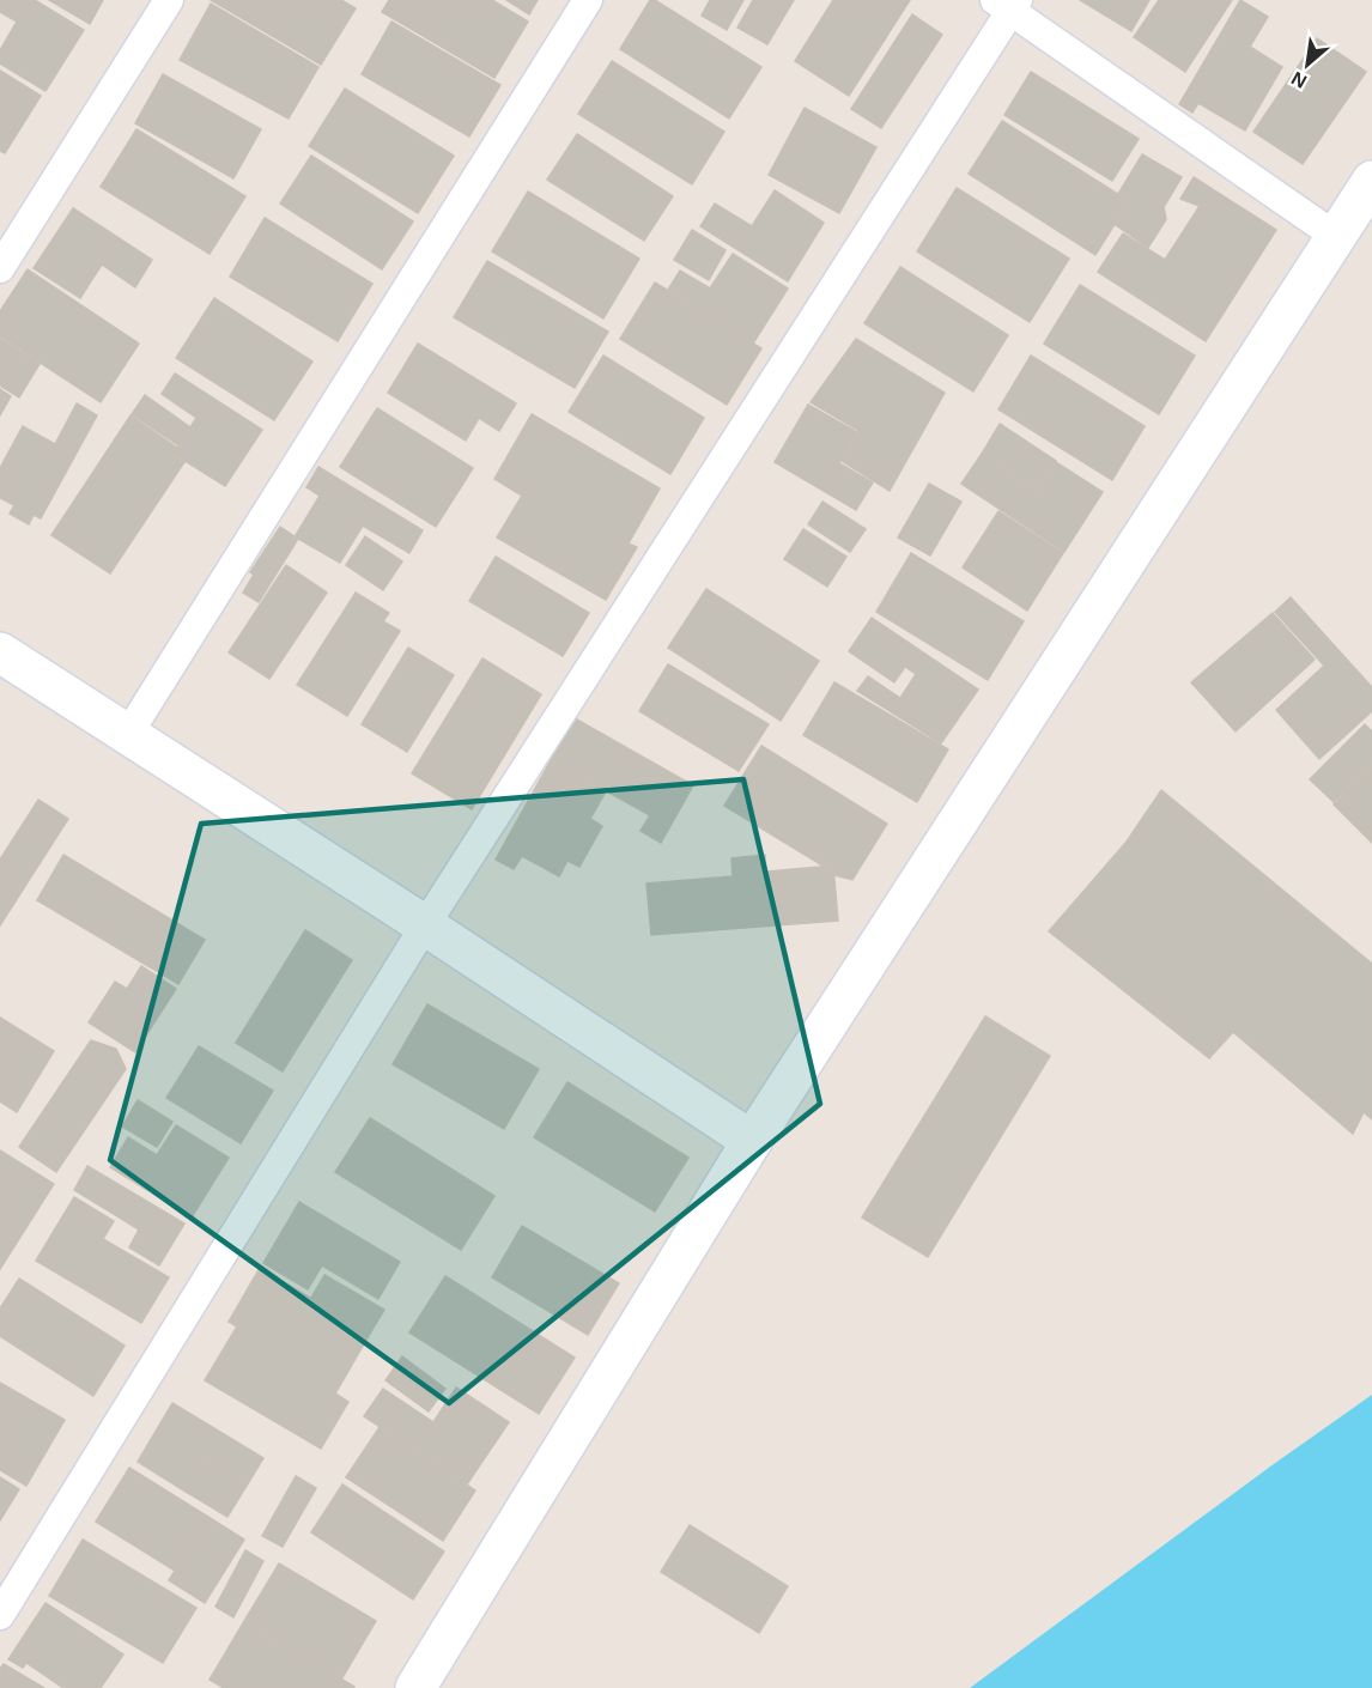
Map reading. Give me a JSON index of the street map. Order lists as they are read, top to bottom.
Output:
{
  "north": "bottom left"
}
